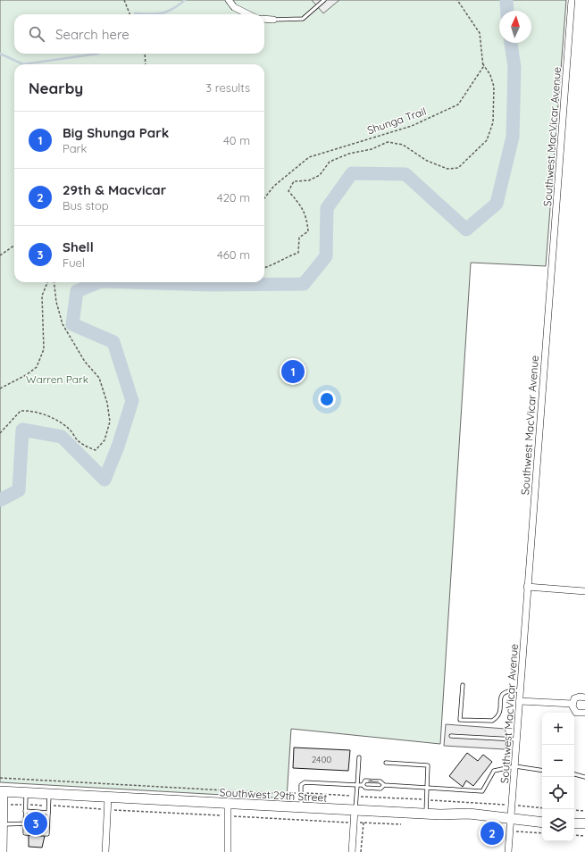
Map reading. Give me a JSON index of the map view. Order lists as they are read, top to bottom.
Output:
{
  "streets": {
    "main road": ["Southwest 29th Street"],
    "street": ["Southwest MacVicar Avenue"],
    "path": ["Shunga Trail"]
  },
  "crossings": [
    ["Southwest MacVicar Avenue", "Southwest 29th Street"]
  ],
  "parks": ["Warren Park"],
  "house_numbers": ["2400"],
  "north": "top",
  "page": {
    "search": "Search here",
    "heading": ["Nearby", "3 results"],
    "list": [
      {
        "mark": "1",
        "name": "Big Shunga Park",
        "note": "Park",
        "value": "40 m"
      },
      {
        "mark": "2",
        "name": "29th & Macvicar",
        "note": "Bus stop",
        "value": "420 m"
      },
      {
        "mark": "3",
        "name": "Shell",
        "note": "Fuel",
        "value": "460 m"
      }
    ],
    "pins": ["1", "3", "2"],
    "map_buttons": ["+", "−"]
  }
}
